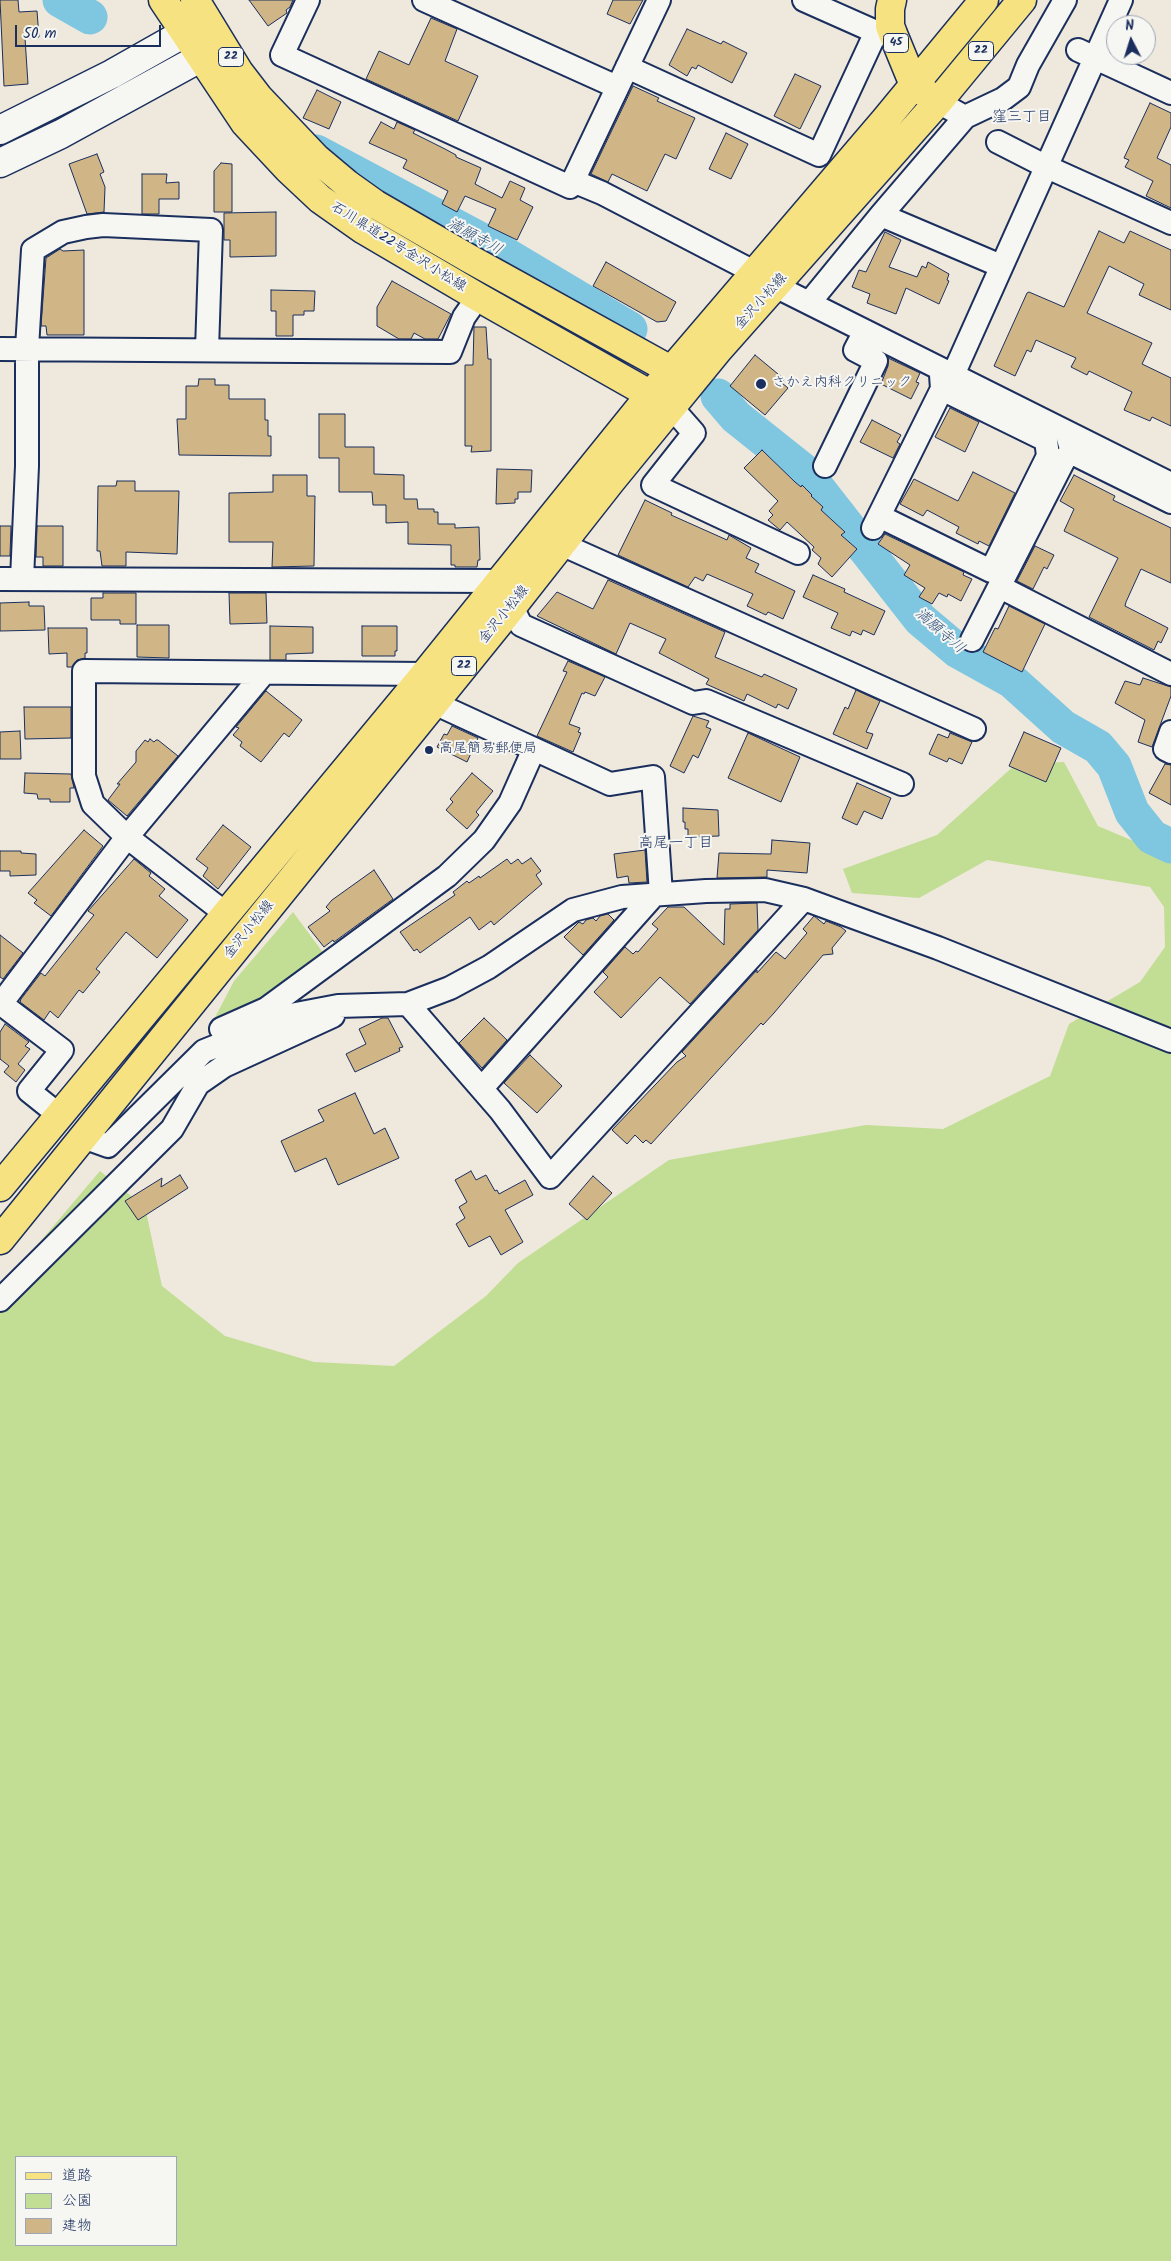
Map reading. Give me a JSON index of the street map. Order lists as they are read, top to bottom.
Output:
{
  "streets": {
    "main road": [
      "45",
      "22",
      "石川県道22号金沢小松線",
      "金沢小松線"
    ]
  },
  "crossings": [
    ["45", "金沢小松線"],
    ["石川県道22号金沢小松線", "金沢小松線"]
  ],
  "districts": ["窪三丁目", "高尾一丁目"],
  "water": ["満願寺川"],
  "places": ["さかえ内科クリニック", "高尾簡易郵便局"],
  "legend": ["道路", "公園", "建物"],
  "scale_bar": "50 m",
  "north": "top"
}
